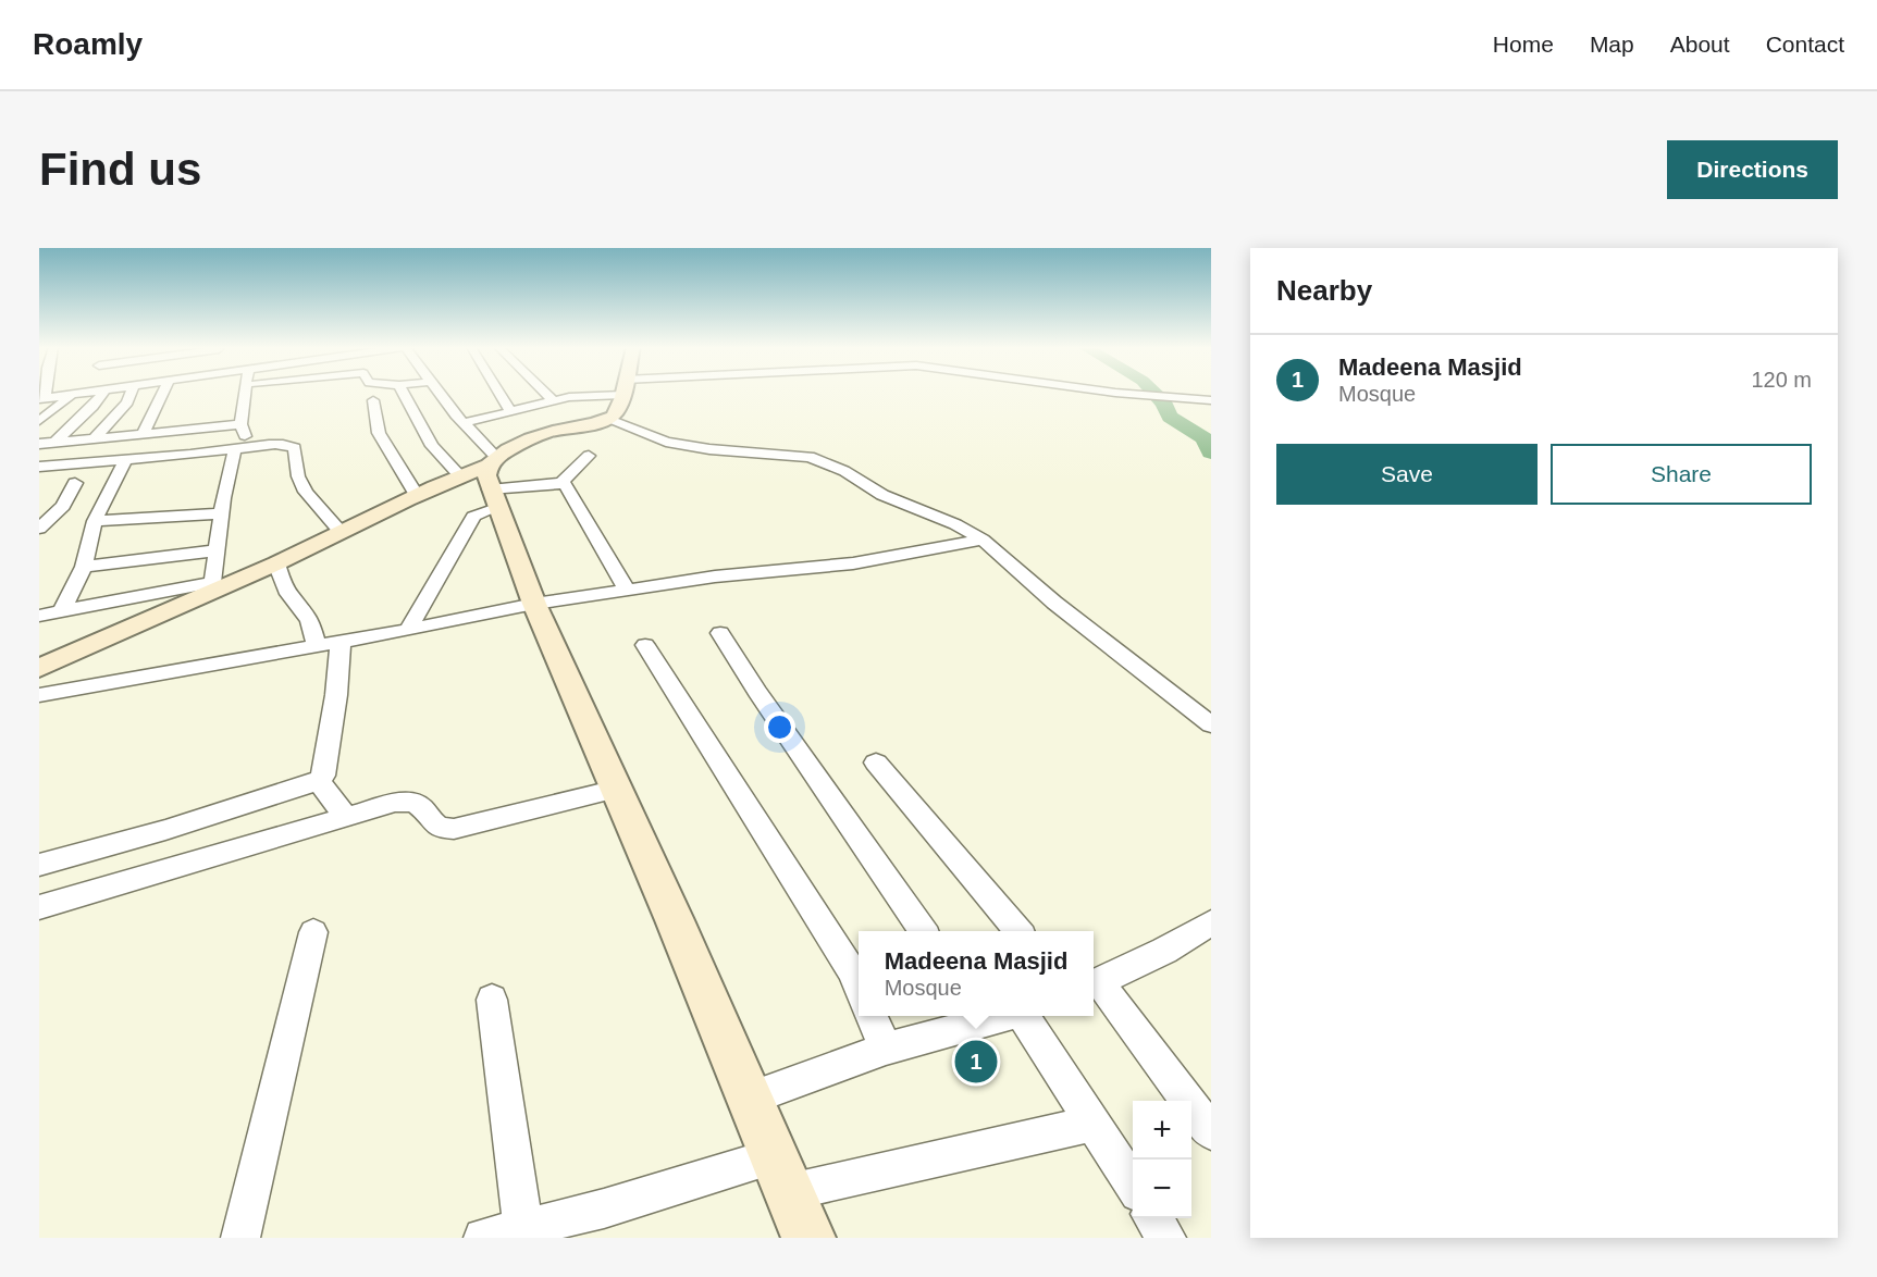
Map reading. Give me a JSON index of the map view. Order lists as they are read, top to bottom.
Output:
{
  "page": {
    "header": "Roamly",
    "nav": [
      "Home",
      "Map",
      "About",
      "Contact"
    ],
    "buttons": [
      "Directions",
      ["Save", "Share"]
    ],
    "title": "Find us",
    "heading": "Nearby",
    "list": [
      {
        "mark": "1",
        "name": "Madeena Masjid",
        "note": "Mosque",
        "value": "120 m"
      }
    ],
    "popup": ["Madeena Masjid", "Mosque"],
    "pins": "1",
    "map_buttons": ["+", "−"]
  }
}
